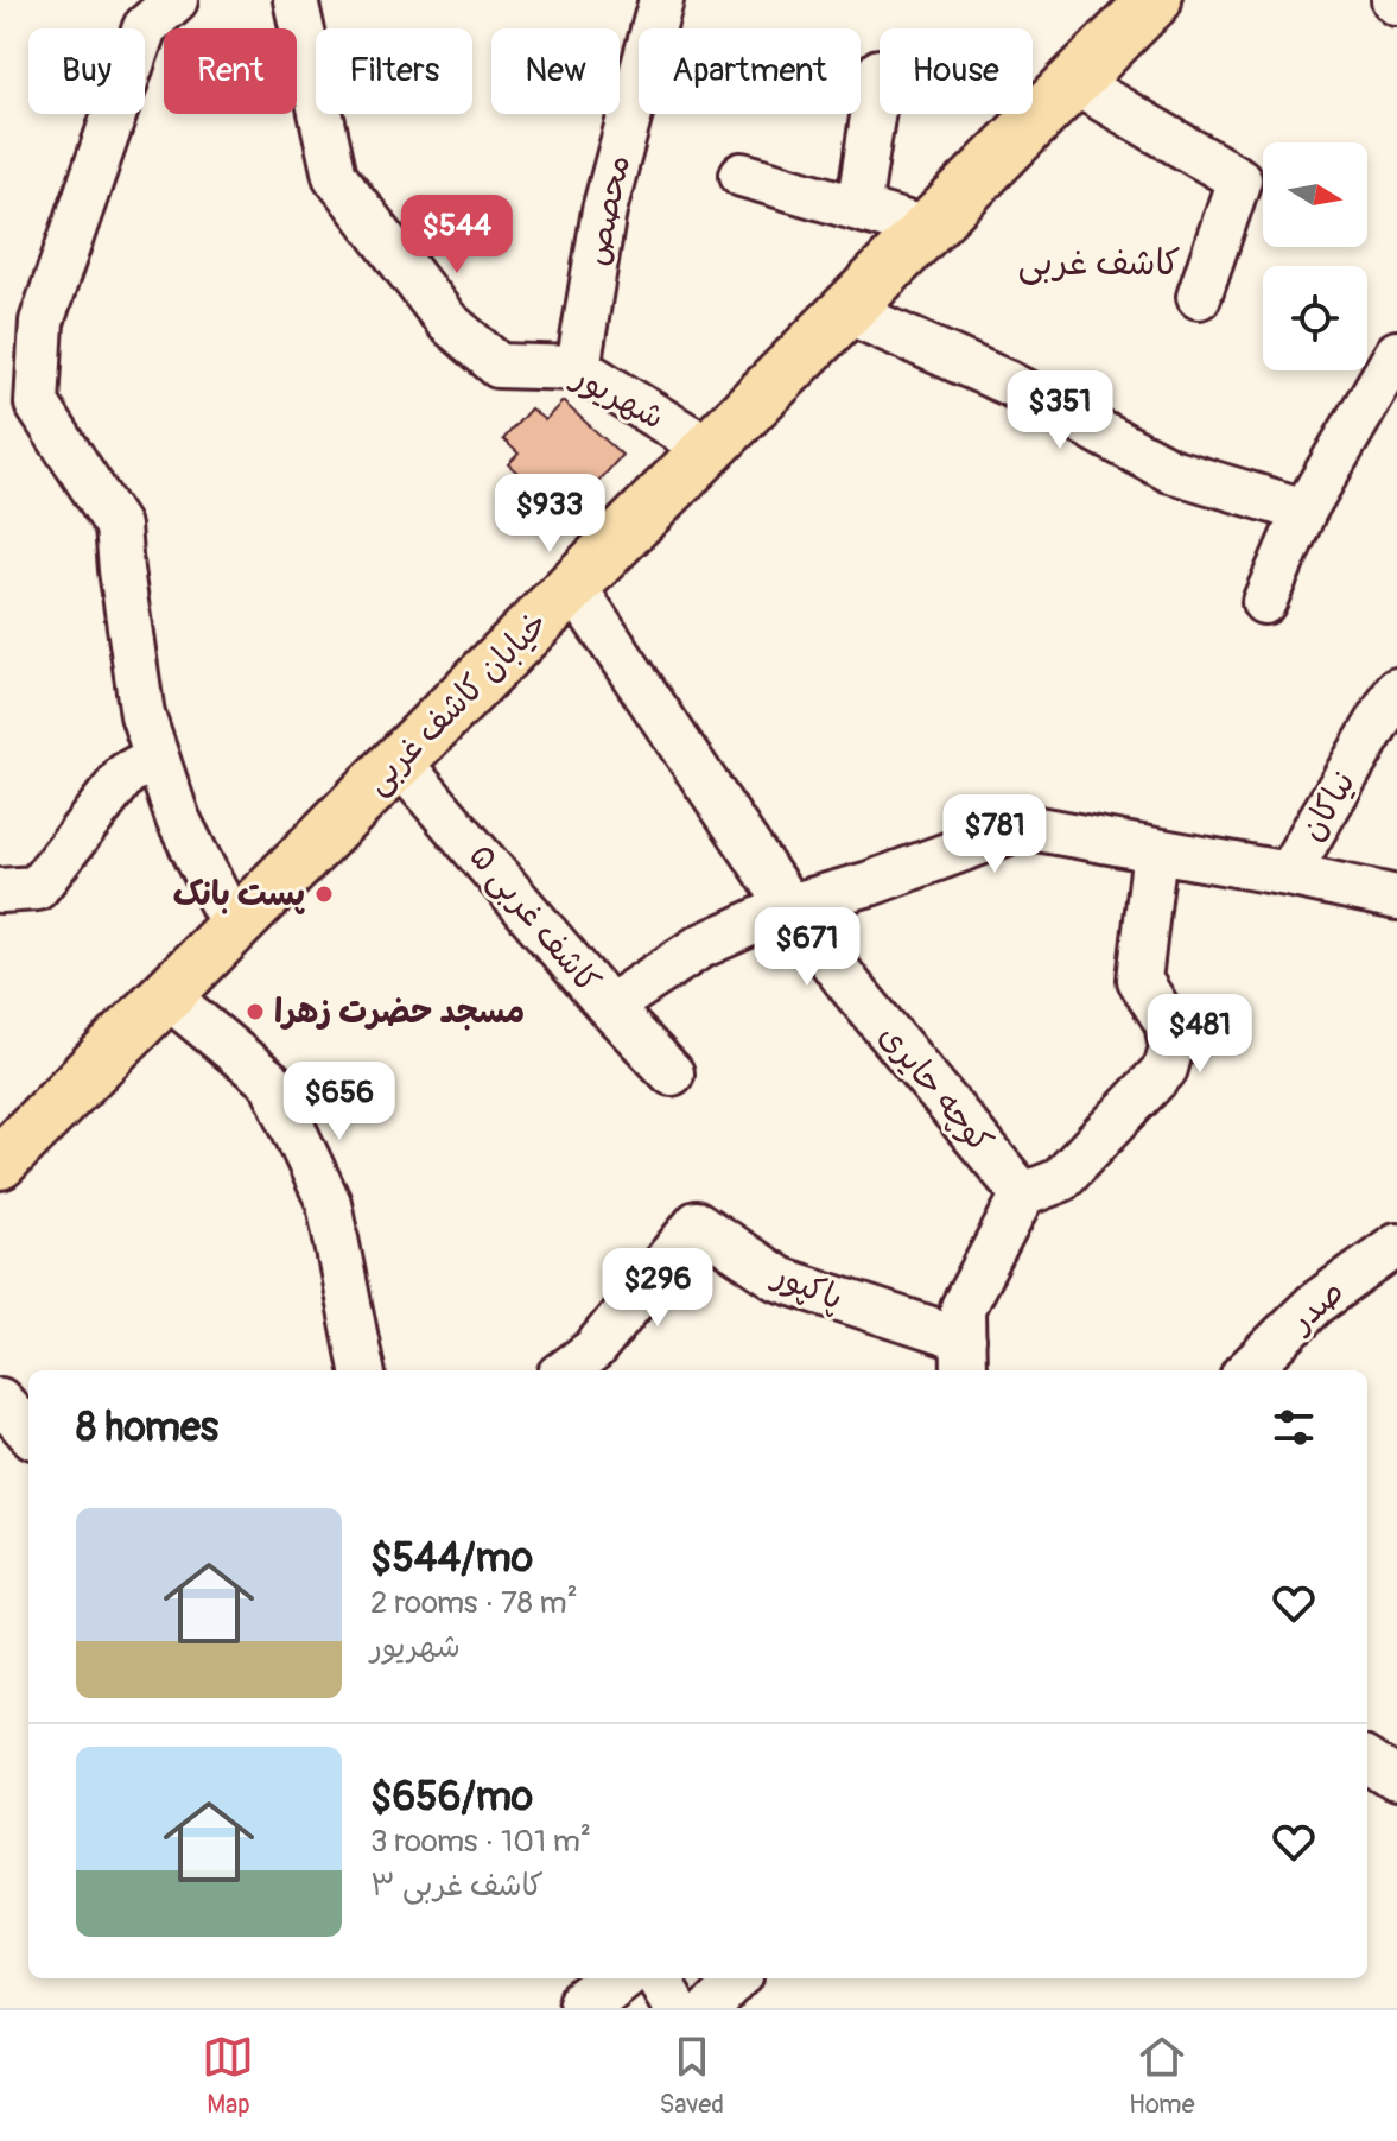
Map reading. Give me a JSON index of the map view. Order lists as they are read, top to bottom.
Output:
{
  "streets": {
    "main road": ["خیابان کاشف غربی"],
    "street": [
      "محصص",
      "شهریور",
      "نیاکان",
      "کاشف غربی ۵",
      "کوچه حایری",
      "پاکپور",
      "صدر"
    ]
  },
  "crossings": [
    ["محصص", "شهریور"],
    ["شهریور", "خیابان کاشف غربی"],
    ["خیابان کاشف غربی", "کاشف غربی ۵"],
    ["خیابان کاشف غربی", "کوچه حایری"]
  ],
  "districts": ["کاشف غربی"],
  "places": ["پست بانک", "مسجد حضرت زهرا"],
  "north": "right",
  "page": {
    "chip": [
      "Buy",
      "Rent",
      "Filters",
      "New",
      "Apartment",
      "House"
    ],
    "price": [
      "$544",
      "$351",
      "$933",
      "$781",
      "$671",
      "$481",
      "$656",
      "$296"
    ],
    "heading": "8 homes",
    "list": [
      {
        "name": "$544/mo",
        "note": "2 rooms · 78 m² · شهریور"
      },
      {
        "name": "$656/mo",
        "note": "3 rooms · 101 m² · کاشف غربی ۳"
      }
    ],
    "tabs": ["Map", "Saved", "Home"]
  }
}
